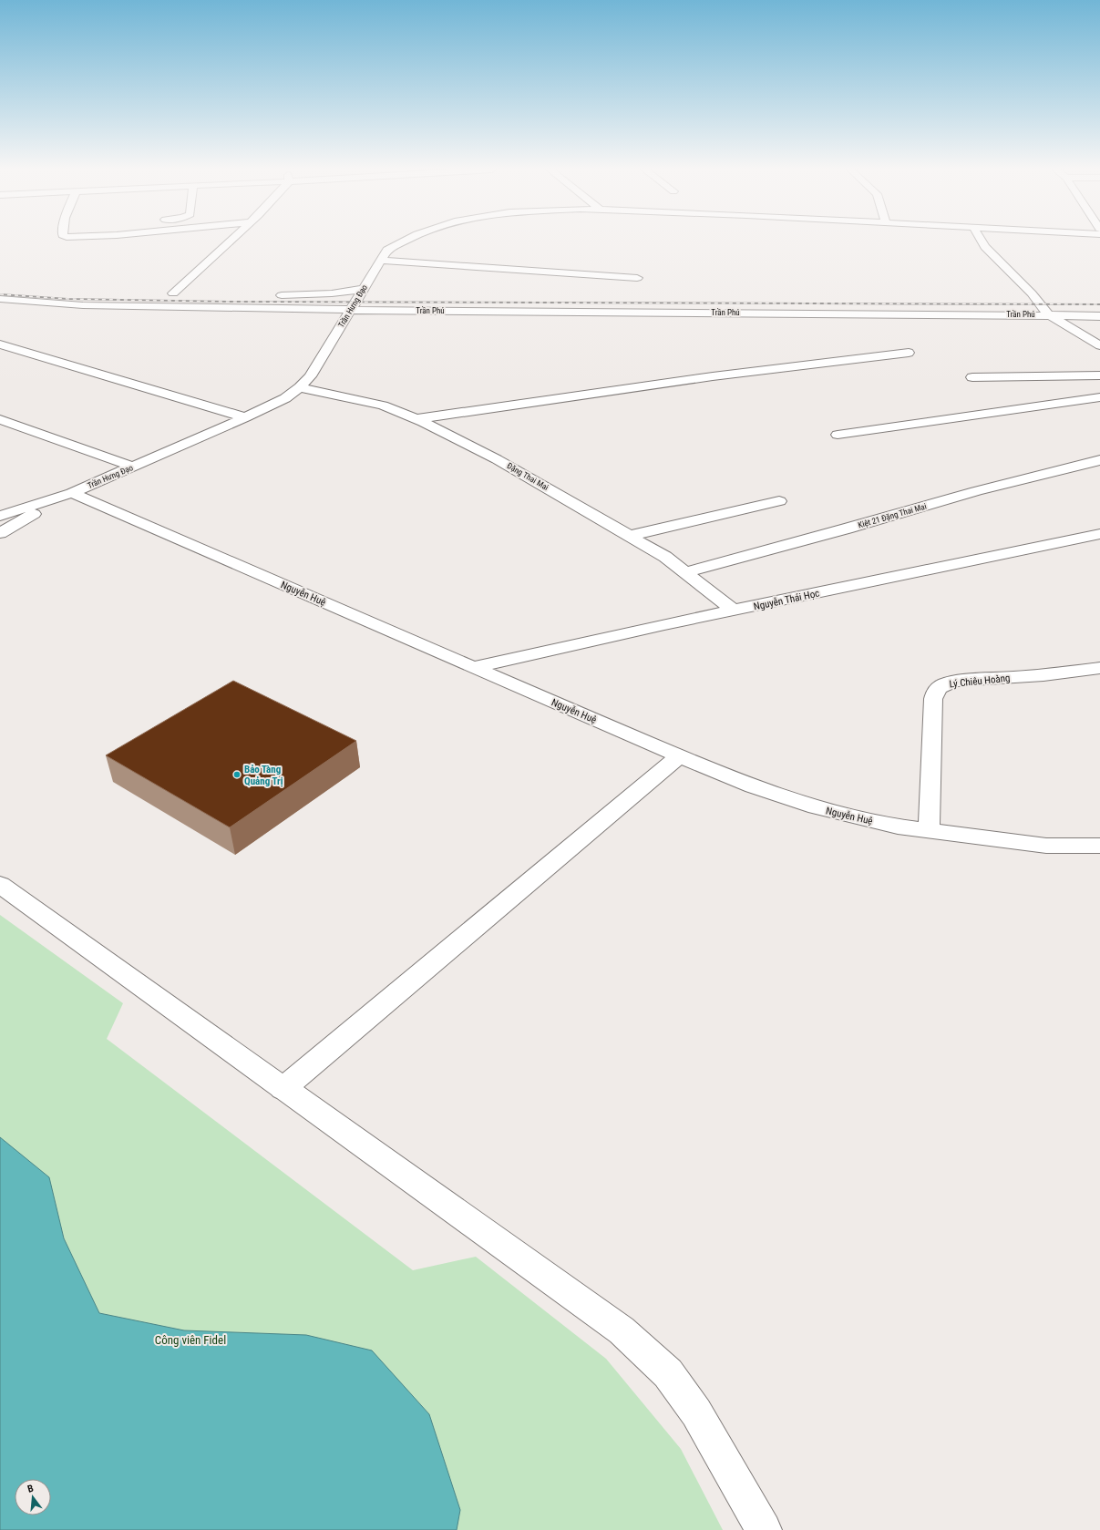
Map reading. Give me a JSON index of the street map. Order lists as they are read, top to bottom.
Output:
{
  "streets": {
    "street": [
      "Trần Hưng Đạo",
      "Trần Phú",
      "Đặng Thai Mai",
      "Kiệt 21 Đặng Thai Mai",
      "Nguyễn Huệ",
      "Nguyễn Thái Học",
      "Lý Chiêu Hoàng"
    ]
  },
  "crossings": [
    ["Trần Hưng Đạo", "Trần Phú"],
    ["Trần Hưng Đạo", "Đặng Thai Mai"],
    ["Trần Hưng Đạo", "Nguyễn Huệ"],
    ["Đặng Thai Mai", "Kiệt 21 Đặng Thai Mai"],
    ["Đặng Thai Mai", "Nguyễn Thái Học"],
    ["Nguyễn Huệ", "Nguyễn Thái Học"],
    ["Nguyễn Huệ", "Lý Chiêu Hoàng"]
  ],
  "parks": ["Công viên Fidel"],
  "places": ["Bảo Tàng Quảng Trị"],
  "north": "top"
}
